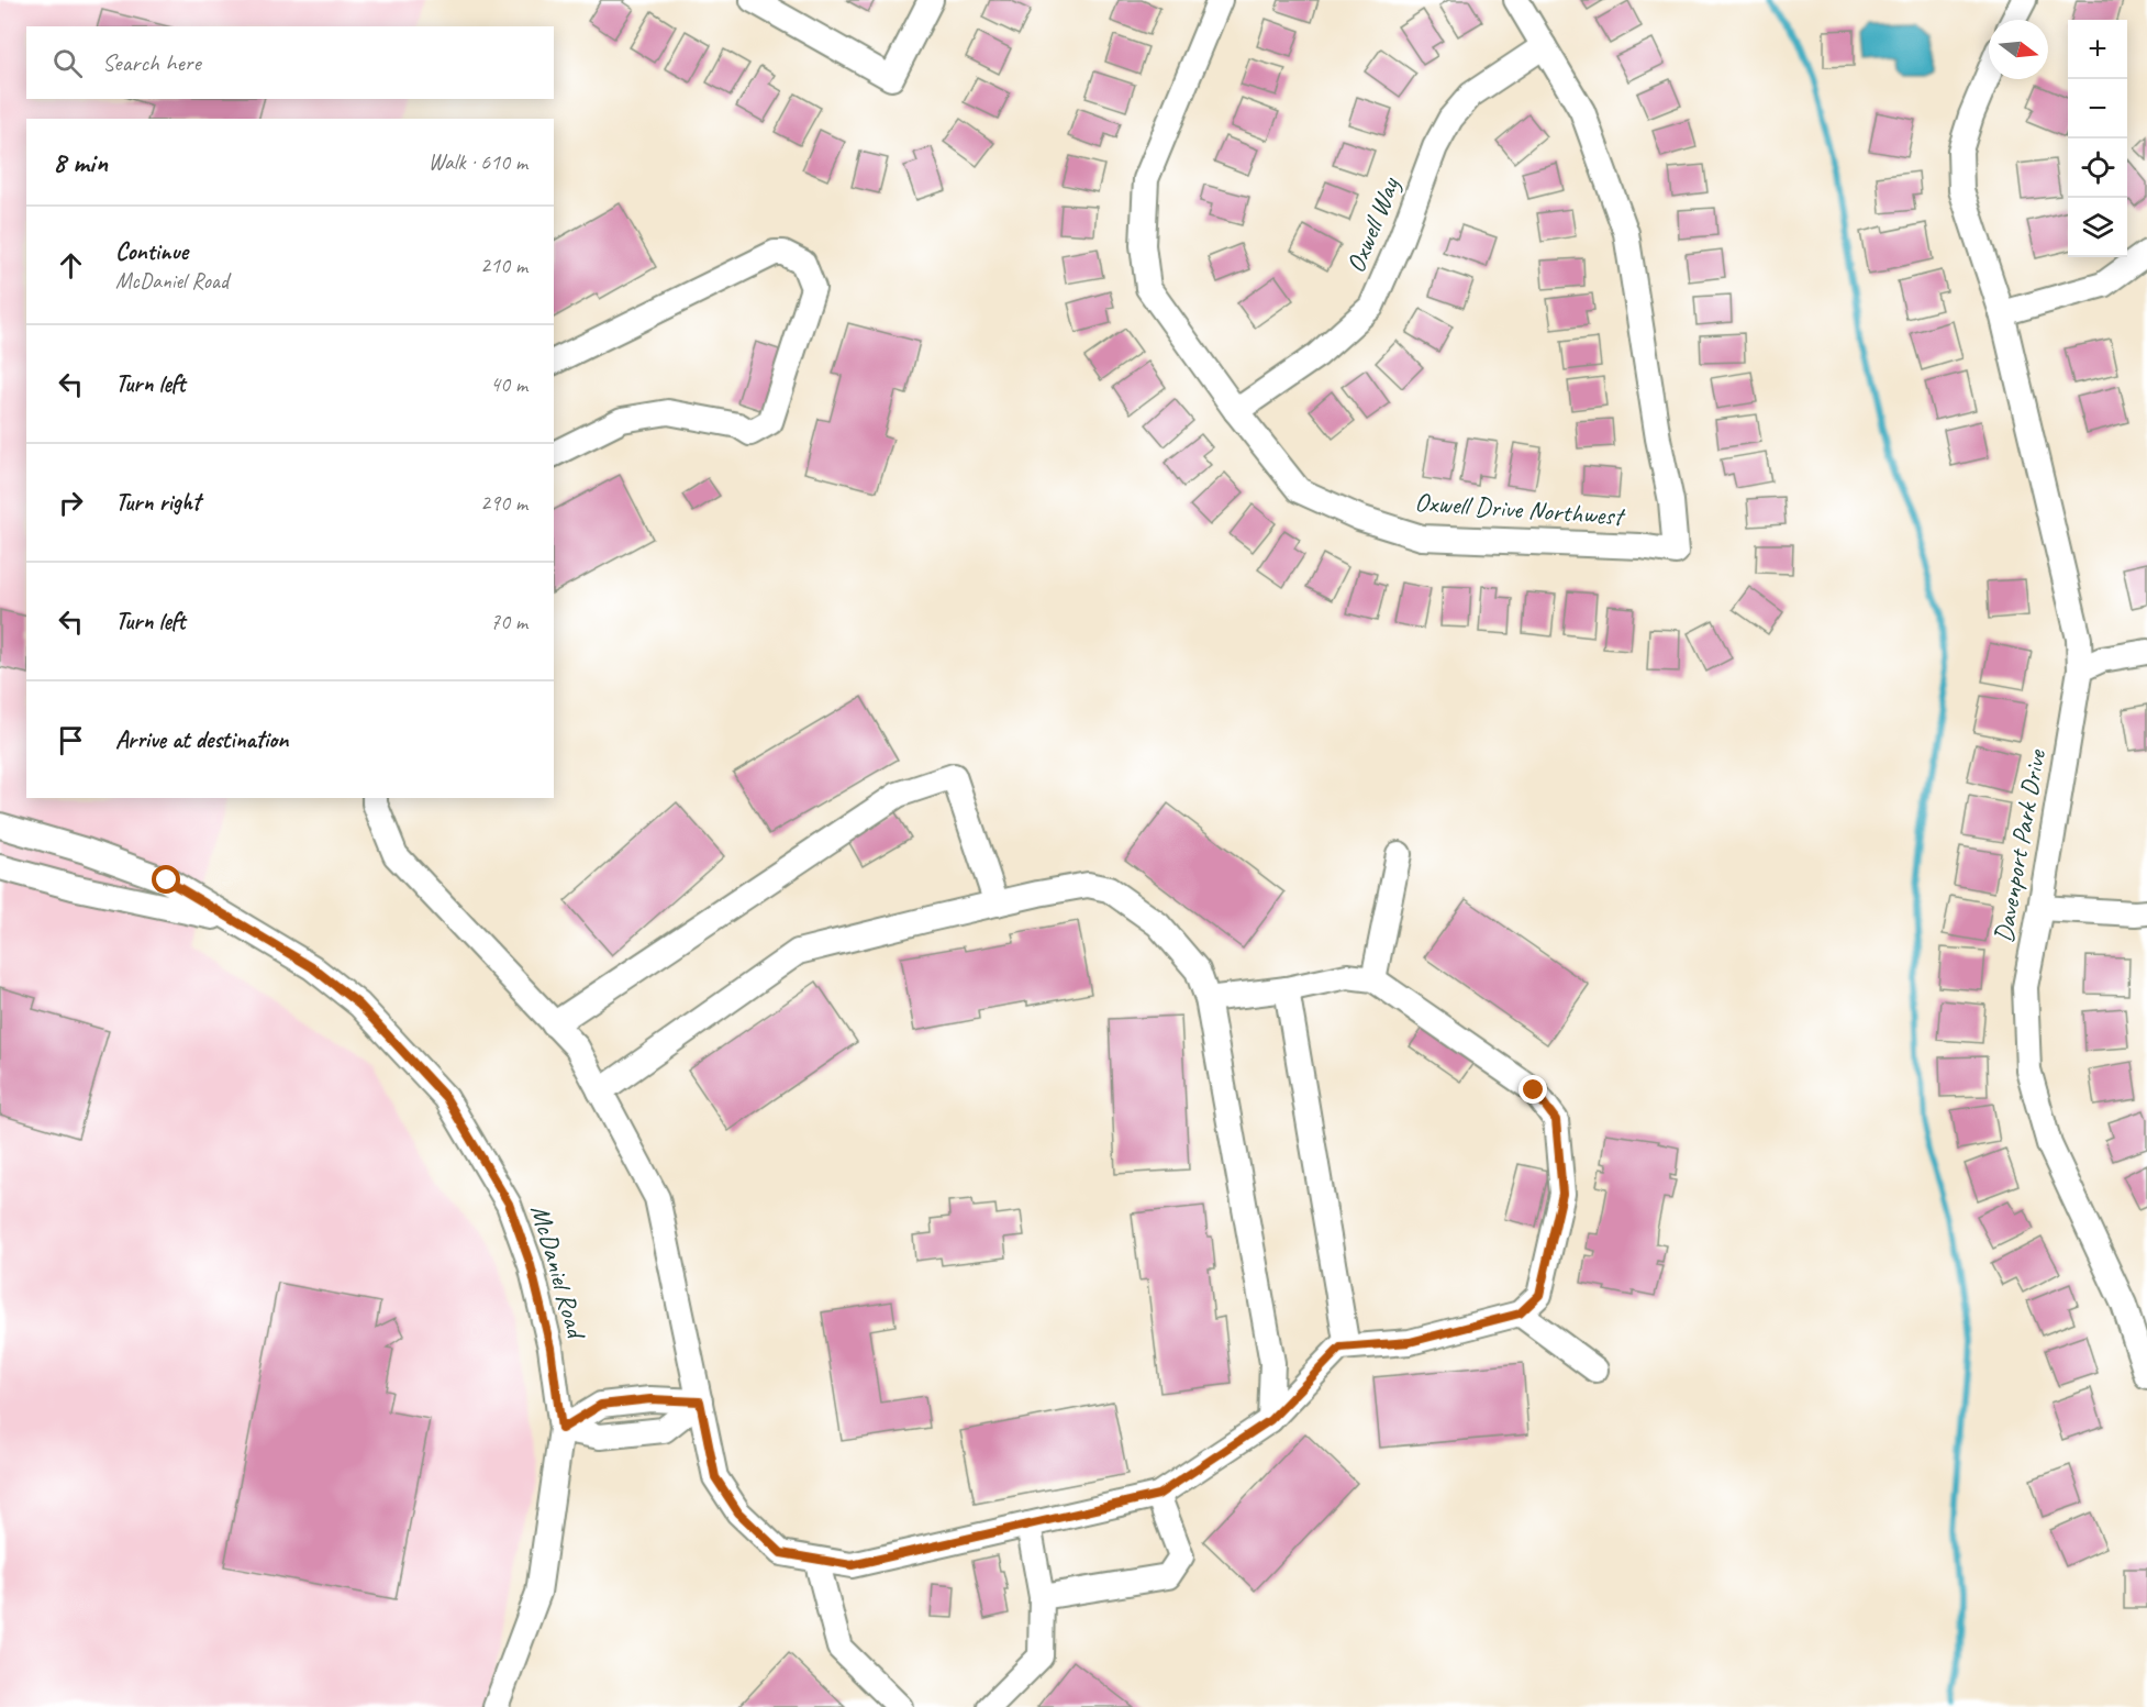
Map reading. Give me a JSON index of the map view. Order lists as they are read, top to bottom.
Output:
{
  "streets": {
    "street": [
      "Oxwell Way",
      "Oxwell Drive Northwest",
      "Davenport Park Drive",
      "McDaniel Road"
    ]
  },
  "crossings": [
    ["Oxwell Way", "Oxwell Drive Northwest"]
  ],
  "north": "right",
  "page": {
    "map_buttons": ["+", "−"],
    "search": "Search here",
    "heading": ["8 min", "Walk · 610 m"],
    "list": [
      ["Continue", "McDaniel Road", "210 m"],
      ["Turn left", "40 m"],
      ["Turn right", "290 m"],
      ["Turn left", "70 m"],
      "Arrive at destination"
    ]
  }
}
